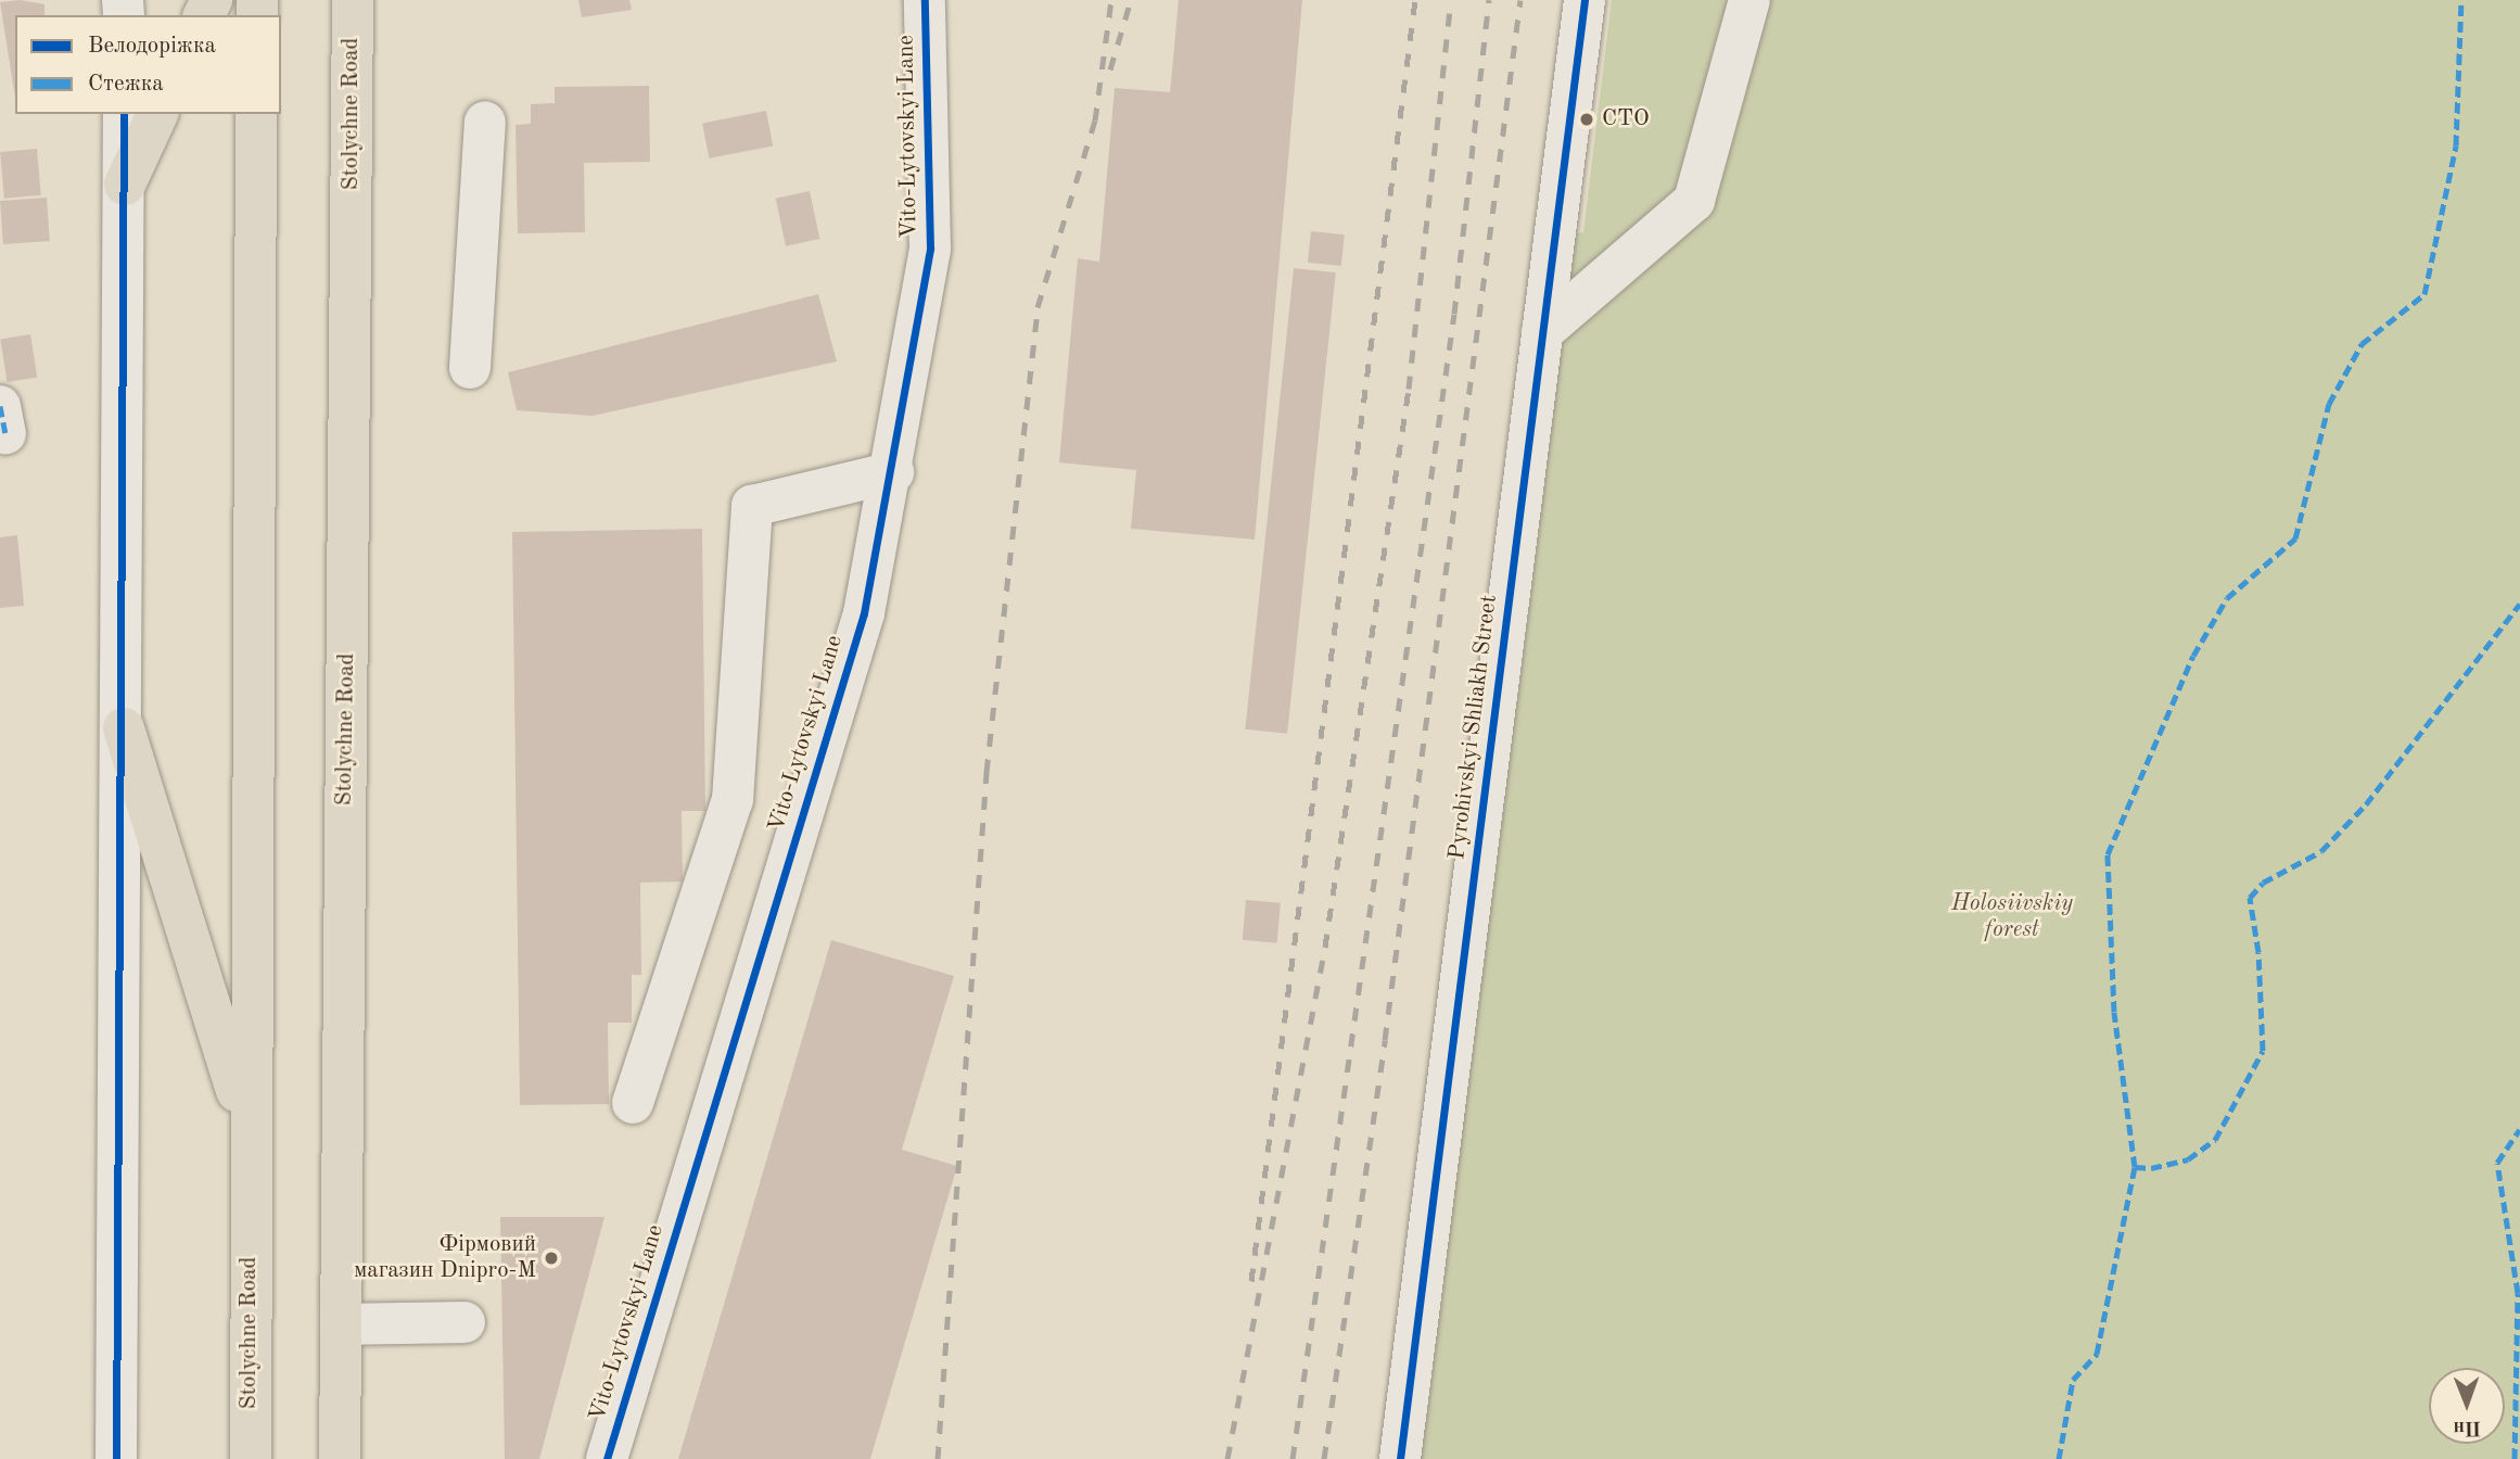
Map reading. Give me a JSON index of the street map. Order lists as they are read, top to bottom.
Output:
{
  "streets": {
    "highway": ["Stolychne Road"],
    "street": ["Vito-Lytovskyi Lane", "Pyrohivskyi Shliakh Street"]
  },
  "parks": ["Holosiivskiy forest"],
  "places": ["СТО", "Фірмовий магазин Dnipro-M"],
  "legend": ["Велодоріжка", "Стежка"],
  "north": "bottom"
}
